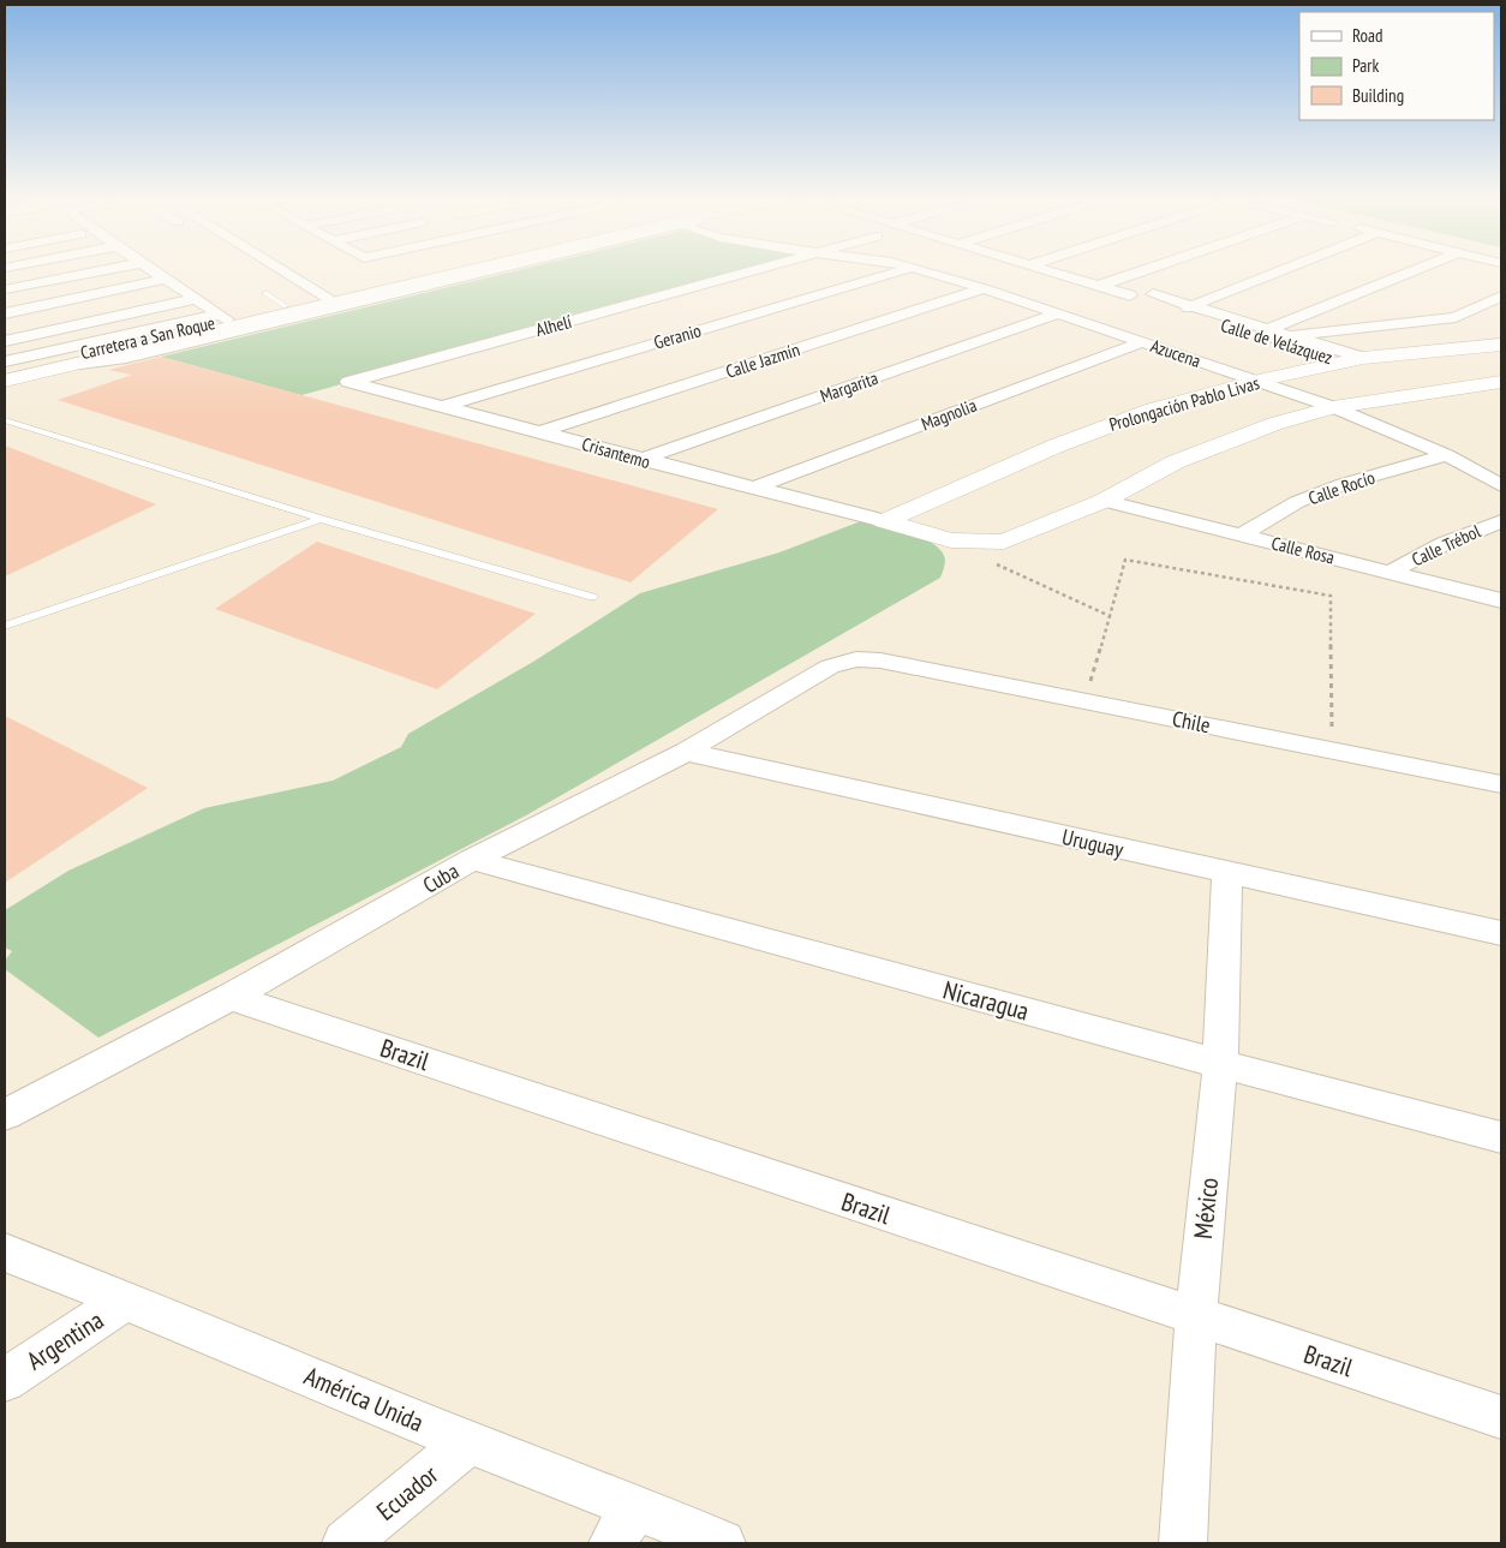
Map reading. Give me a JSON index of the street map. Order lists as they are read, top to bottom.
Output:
{
  "streets": {
    "main road": ["Carretera a San Roque", "Prolongación Pablo Livas"],
    "street": [
      "Alhelí",
      "Geranio",
      "Calle de Velázquez",
      "Azucena",
      "Calle Jazmín",
      "Margarita",
      "Magnolia",
      "Crisantemo",
      "Calle Rocío",
      "Calle Trébol",
      "Calle Rosa",
      "Chile",
      "Uruguay",
      "Cuba",
      "Nicaragua",
      "Brazil",
      "México",
      "Argentina",
      "América Unida",
      "Ecuador"
    ]
  },
  "crossings": [
    ["Alhelí", "Crisantemo"],
    ["Geranio", "Crisantemo"],
    ["Calle de Velázquez", "Prolongación Pablo Livas"],
    ["Azucena", "Calle Jazmín"],
    ["Azucena", "Margarita"],
    ["Azucena", "Prolongación Pablo Livas"],
    ["Azucena", "Magnolia"],
    ["Azucena", "Calle Rocío"],
    ["Calle Jazmín", "Crisantemo"],
    ["Margarita", "Crisantemo"],
    ["Prolongación Pablo Livas", "Crisantemo"],
    ["Magnolia", "Crisantemo"],
    ["Calle Rocío", "Calle Rosa"],
    ["Calle Trébol", "Calle Rosa"],
    ["Chile", "Cuba"],
    ["Uruguay", "Cuba"],
    ["Uruguay", "México"],
    ["Cuba", "Nicaragua"],
    ["Cuba", "Brazil"],
    ["Nicaragua", "México"],
    ["Brazil", "México"],
    ["Argentina", "América Unida"],
    ["América Unida", "Ecuador"]
  ],
  "legend": ["Road", "Park", "Building"]
}
